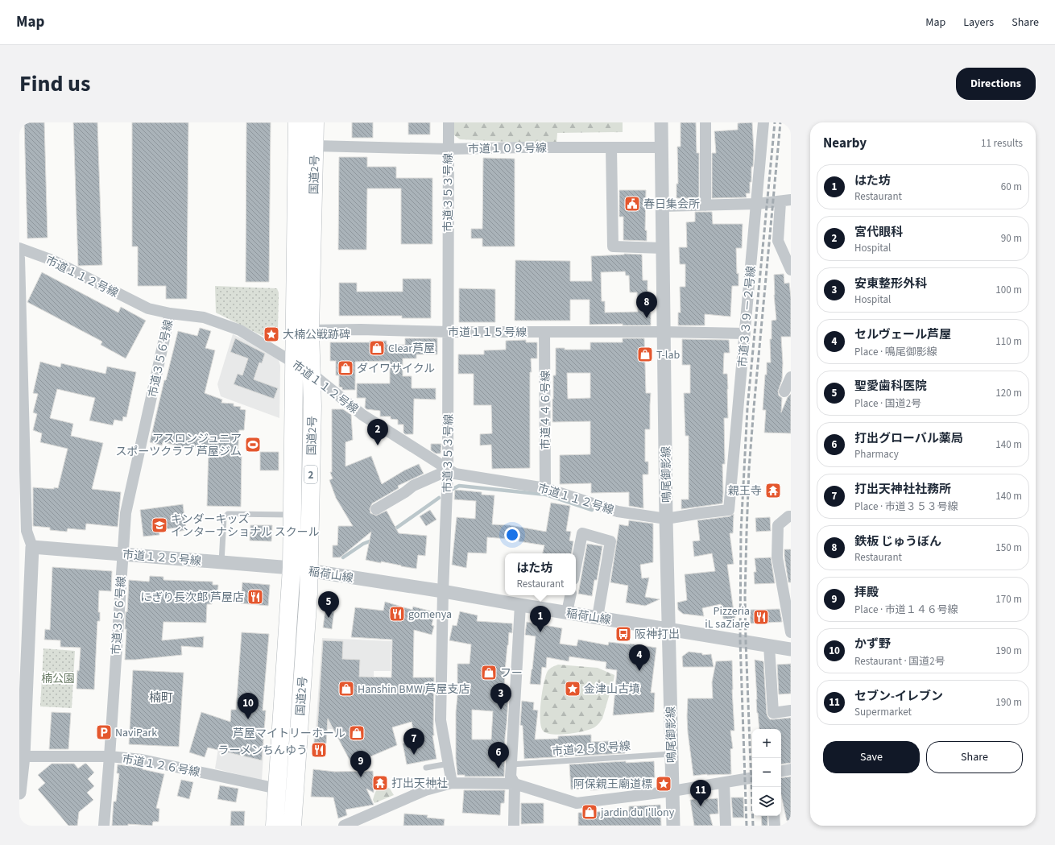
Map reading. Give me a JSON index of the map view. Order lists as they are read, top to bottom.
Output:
{
  "streets": {
    "highway": ["国道2号", "2"],
    "street": [
      "市道１０９号線",
      "市道３５３号線",
      "市道１１２号線",
      "市道３３９－２号線",
      "市道１１５号線",
      "市道３５６号線",
      "市道４４６号線",
      "鳴尾御影線",
      "市道１２５号線",
      "稲荷山線",
      "市道１２６号線"
    ],
    "lane": ["市道２５８号線"]
  },
  "crossings": [
    ["市道１０９号線", "国道2号"],
    ["市道１０９号線", "市道３５３号線"],
    ["市道１０９号線", "鳴尾御影線"],
    ["国道2号", "市道１１２号線"],
    ["国道2号", "市道１１５号線"],
    ["国道2号", "市道１２５号線"],
    ["国道2号", "稲荷山線"],
    ["国道2号", "市道１２６号線"],
    ["市道３５３号線", "市道１１２号線"],
    ["市道３５３号線", "市道１１５号線"],
    ["市道３５３号線", "稲荷山線"],
    ["市道１１２号線", "市道３３９－２号線"],
    ["市道１１２号線", "市道３５６号線"],
    ["市道１１２号線", "市道４４６号線"],
    ["市道１１２号線", "鳴尾御影線"],
    ["市道３３９－２号線", "市道１１５号線"],
    ["市道１１５号線", "市道４４６号線"],
    ["市道１１５号線", "鳴尾御影線"],
    ["市道３５６号線", "市道１２５号線"],
    ["市道３５６号線", "市道１２６号線"],
    ["鳴尾御影線", "稲荷山線"],
    ["鳴尾御影線", "市道２５８号線"],
    ["市道１２５号線", "稲荷山線"]
  ],
  "districts": ["楠町"],
  "parks": ["楠公園"],
  "places": {
    "public building": ["春日集会所"],
    "place": ["大楠公戦跡碑", "金津山古墳", "阿保親王廟道標"],
    "shop": [
      "Clear芦屋",
      "T-lab",
      "ダイワサイクル",
      "フー",
      "Hanshin BMW 芦屋支店",
      "芦屋マイトリーホール",
      "jardin du I'llony"
    ],
    "sports": ["アスロンジュニア スポーツクラブ 芦屋ジム"],
    "temple": ["親王寺", "打出天神社"],
    "school or university": ["キンダーキッズ インターナショナル スクール"],
    "restaurant": [
      "にぎり長次郎 芦屋店",
      "gomenya",
      "Pizzeria iL saZiare",
      "ラーメンちんゆう"
    ],
    "bus stop": ["阪神打出"],
    "parking": ["NaviPark"]
  },
  "page": {
    "header": "Map",
    "nav": ["Map", "Layers", "Share"],
    "title": "Find us",
    "buttons": [
      "Directions",
      ["Save", "Share"]
    ],
    "heading": ["Nearby", "11 results"],
    "list": [
      {
        "mark": "1",
        "name": "はた坊",
        "note": "Restaurant",
        "value": "60 m"
      },
      {
        "mark": "2",
        "name": "宮代眼科",
        "note": "Hospital",
        "value": "90 m"
      },
      {
        "mark": "3",
        "name": "安東整形外科",
        "note": "Hospital",
        "value": "100 m"
      },
      {
        "mark": "4",
        "name": "セルヴェール芦屋",
        "note": "Place · 鳴尾御影線",
        "value": "110 m"
      },
      {
        "mark": "5",
        "name": "聖愛歯科医院",
        "note": "Place · 国道2号",
        "value": "120 m"
      },
      {
        "mark": "6",
        "name": "打出グローバル薬局",
        "note": "Pharmacy",
        "value": "140 m"
      },
      {
        "mark": "7",
        "name": "打出天神社社務所",
        "note": "Place · 市道３５３号線",
        "value": "140 m"
      },
      {
        "mark": "8",
        "name": "鉄板 じゅうぼん",
        "note": "Restaurant",
        "value": "150 m"
      },
      {
        "mark": "9",
        "name": "拝殿",
        "note": "Place · 市道１４６号線",
        "value": "170 m"
      },
      {
        "mark": "10",
        "name": "かず野",
        "note": "Restaurant · 国道2号",
        "value": "190 m"
      },
      {
        "mark": "11",
        "name": "セブン-イレブン",
        "note": "Supermarket",
        "value": "190 m"
      }
    ],
    "pins": [
      "8",
      "2",
      "5",
      "1",
      "4",
      "3",
      "10",
      "7",
      "6",
      "9",
      "11"
    ],
    "popup": ["はた坊", "Restaurant"],
    "map_buttons": ["+", "−"]
  }
}
